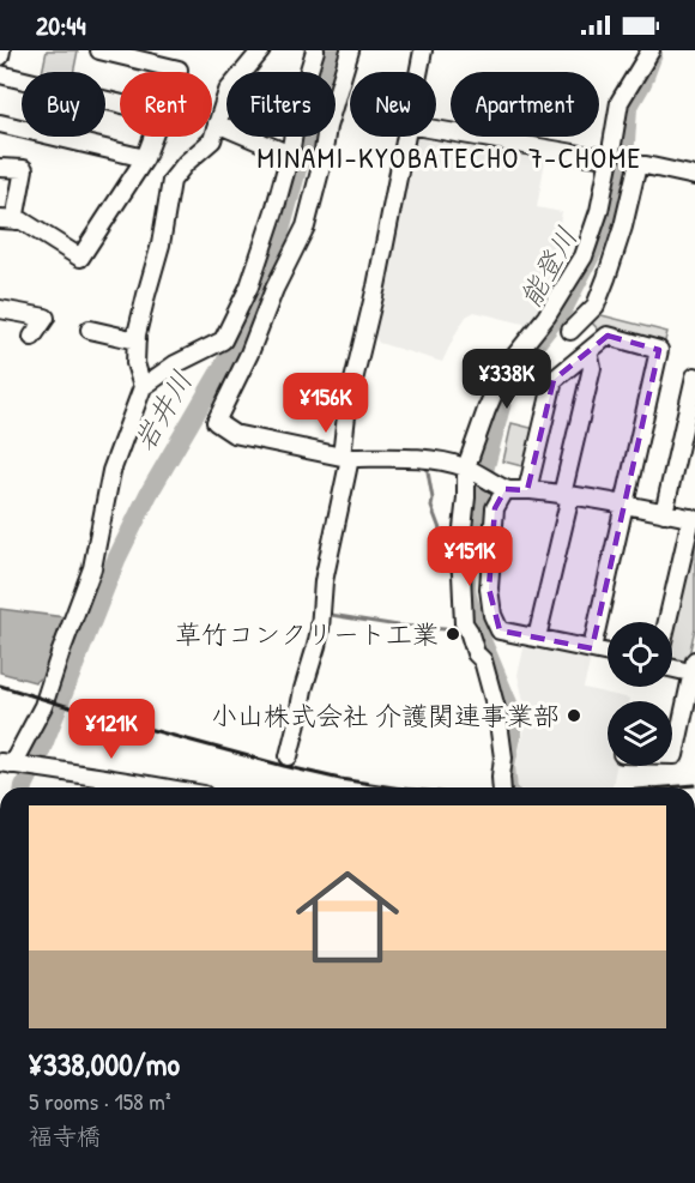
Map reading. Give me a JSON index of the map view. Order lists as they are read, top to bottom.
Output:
{
  "districts": ["MINAMI-KYOBATECHO 7-CHOME"],
  "water": ["能登川", "岩井川"],
  "places": ["草竹コンクリート工業", "小山株式会社 介護関連事業部"],
  "page": {
    "status": "20:44",
    "chip": [
      "Buy",
      "Rent",
      "Filters",
      "New",
      "Apartment"
    ],
    "price": [
      "¥338K",
      "¥156K",
      "¥151K",
      "¥121K"
    ],
    "list": [
      {
        "name": "¥338,000/mo",
        "note": "5 rooms · 158 m² · 福寺橋"
      }
    ]
  }
}
